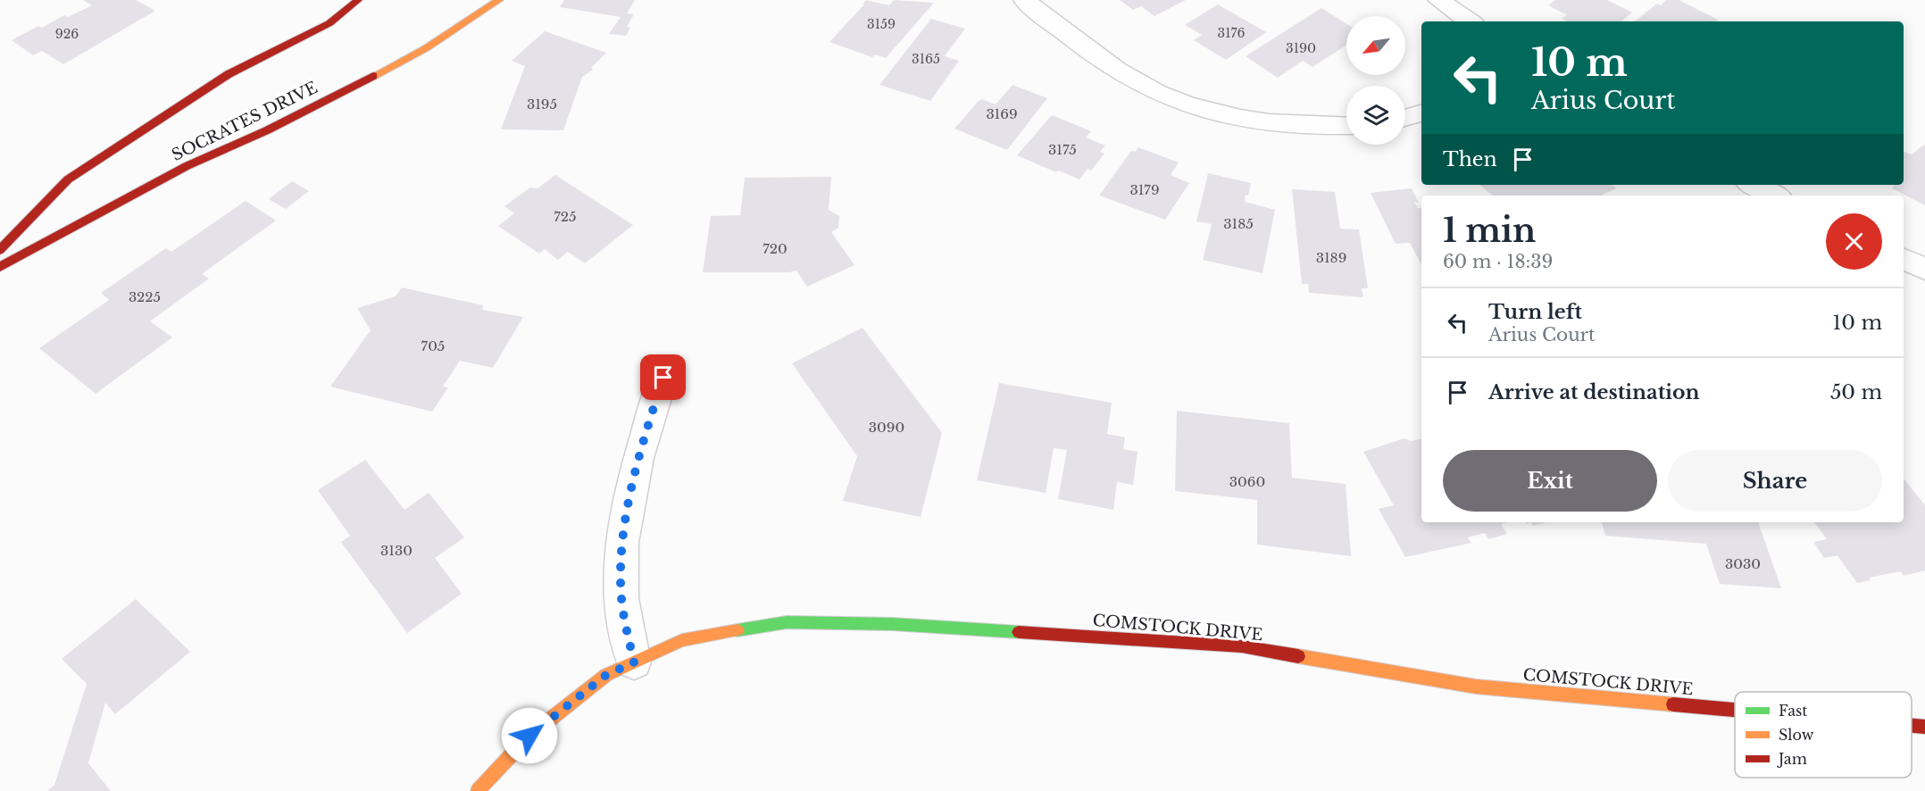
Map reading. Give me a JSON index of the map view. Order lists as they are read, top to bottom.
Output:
{
  "streets": {
    "street": ["SOCRATES DRIVE", "COMSTOCK DRIVE"]
  },
  "house_numbers": [
    "3159",
    "3176",
    "926",
    "3190",
    "3165",
    "3195",
    "3169",
    "3175",
    "3179",
    "725",
    "3185",
    "720",
    "3189",
    "3225",
    "705",
    "3090",
    "3060",
    "3130",
    "3030"
  ],
  "legend": ["Fast", "Slow", "Jam"],
  "north": "bottom left",
  "page": {
    "turn": ["10 m", "Arius Court"],
    "then": "Then",
    "heading": ["1 min", "60 m · 18:39"],
    "list": [
      {
        "name": "Turn left",
        "note": "Arius Court",
        "value": "10 m"
      },
      {
        "name": "Arrive at destination",
        "value": "50 m"
      }
    ],
    "buttons": ["Exit", "Share"]
  }
}
